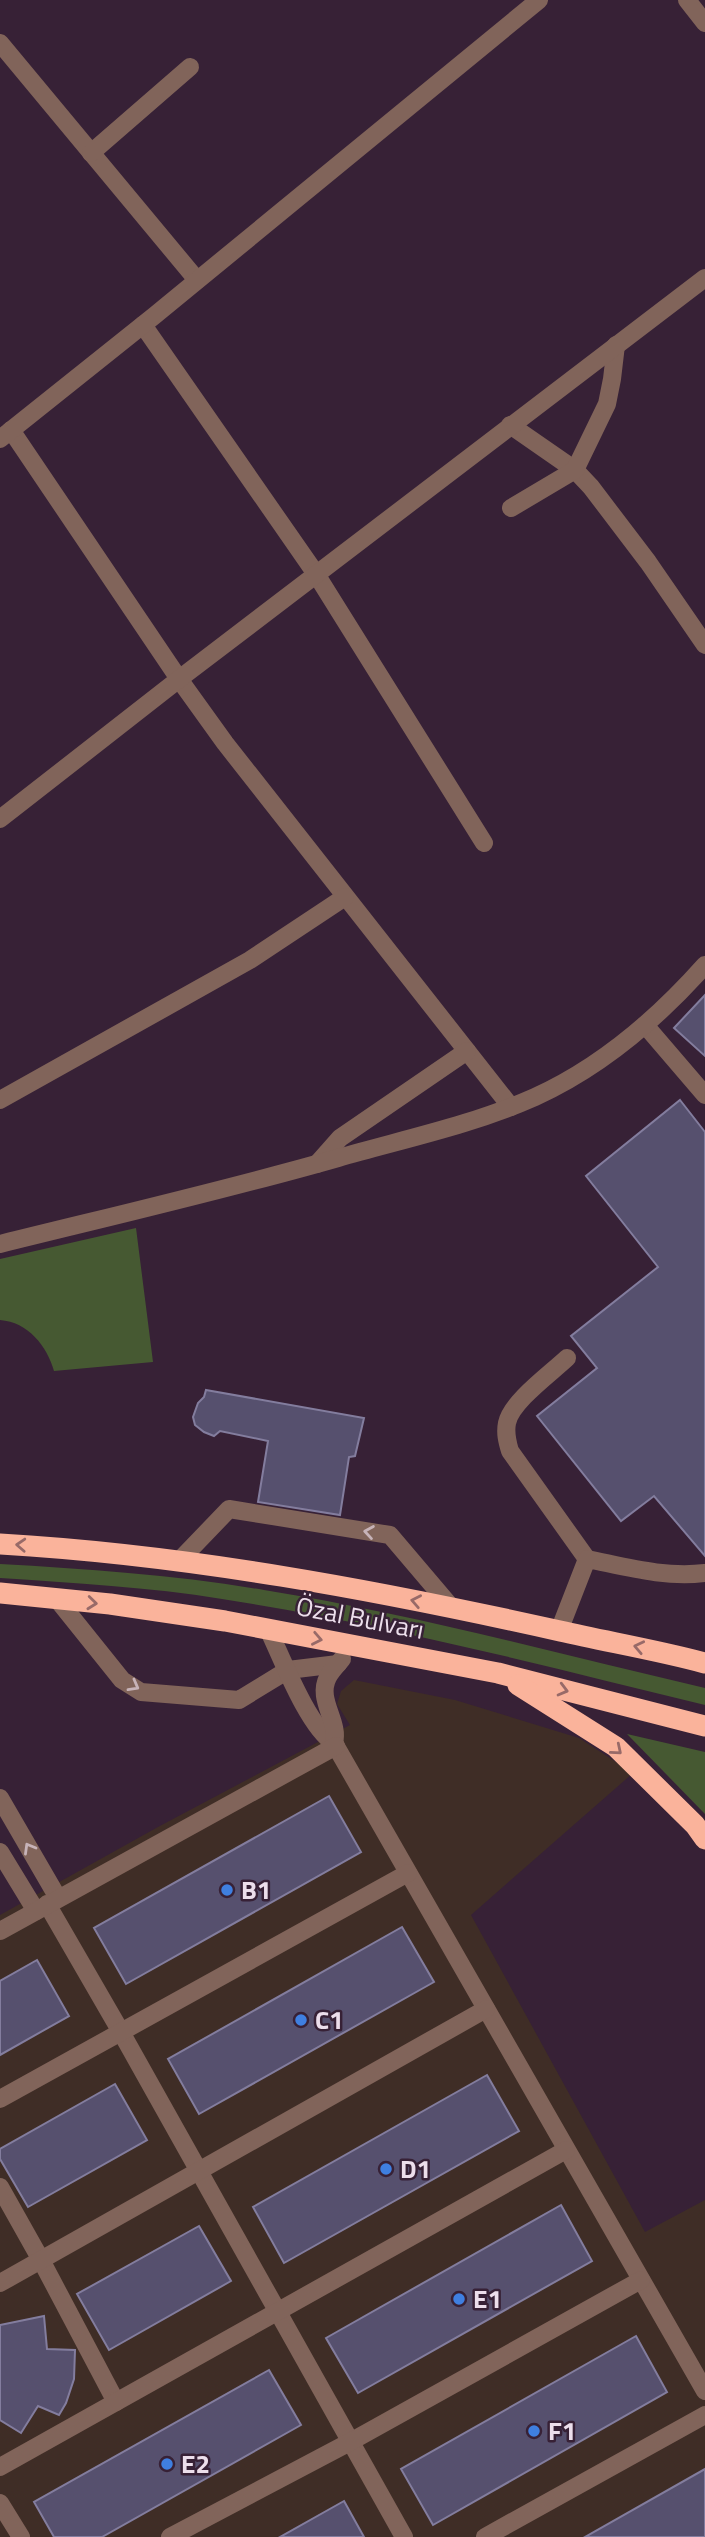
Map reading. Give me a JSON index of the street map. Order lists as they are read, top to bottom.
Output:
{
  "streets": {
    "highway": ["Özal Bulvarı"]
  },
  "places": [
    "B1",
    "C1",
    "D1",
    "E1",
    "F1",
    "E2"
  ]
}
